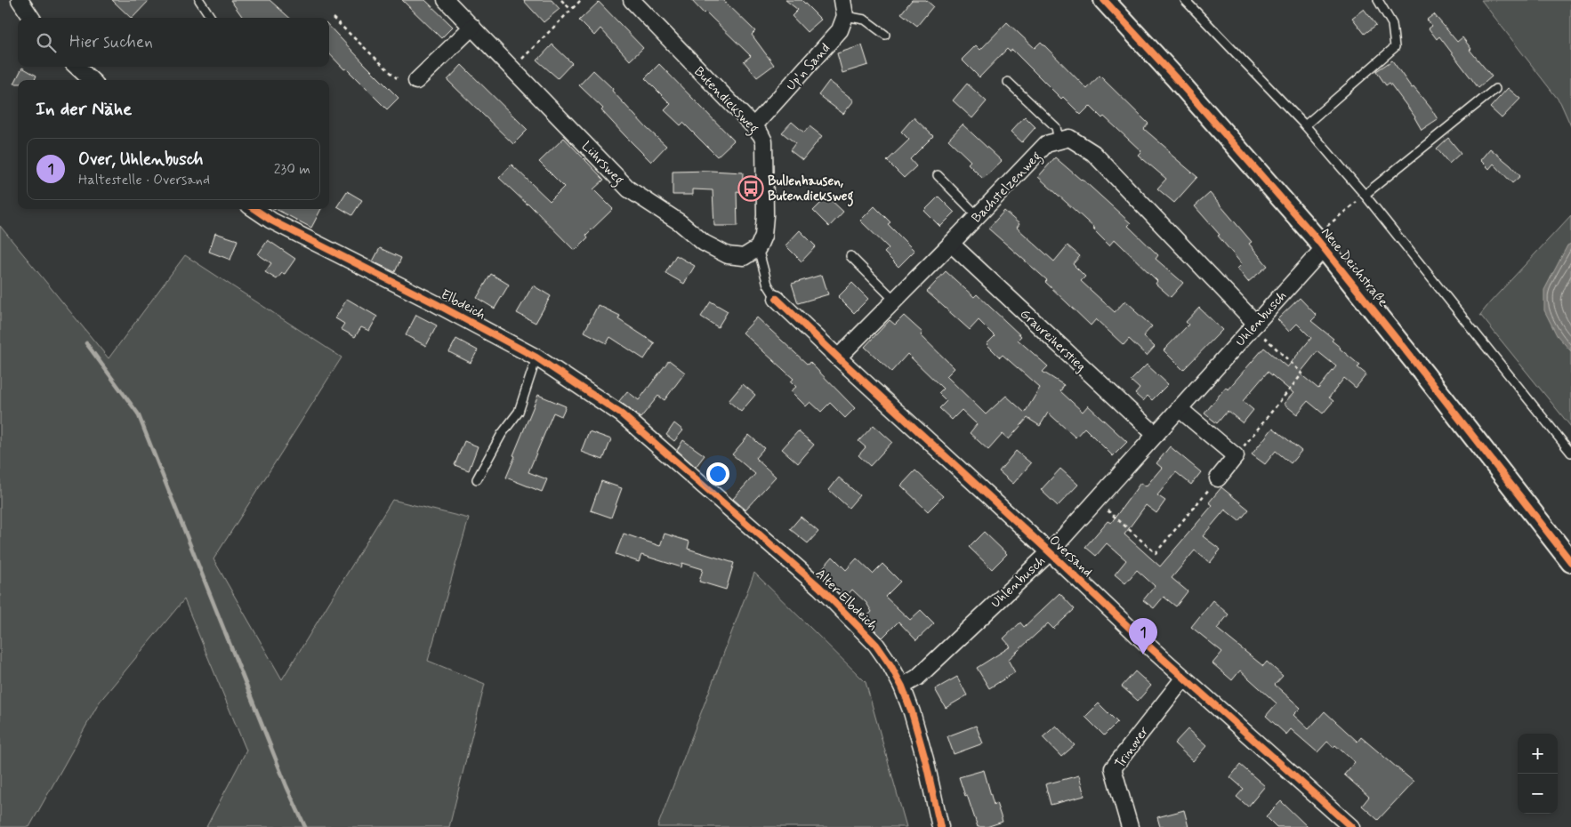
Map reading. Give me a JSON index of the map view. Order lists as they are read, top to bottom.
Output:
{
  "streets": {
    "street": [
      "Up'n Sand",
      "Butendieksweg",
      "Lührsweg",
      "Bachstelzenweg",
      "Neue Deichstraße",
      "Elbdeich",
      "Uhlenbusch",
      "Graureiherstieg",
      "Oversand",
      "Alter Elbdeich",
      "Trinover"
    ]
  },
  "crossings": [
    ["Up'n Sand", "Butendieksweg"],
    ["Butendieksweg", "Lührsweg"],
    ["Butendieksweg", "Oversand"],
    ["Lührsweg", "Oversand"],
    ["Bachstelzenweg", "Graureiherstieg"],
    ["Bachstelzenweg", "Oversand"],
    ["Neue Deichstraße", "Uhlenbusch"],
    ["Elbdeich", "Alter Elbdeich"],
    ["Uhlenbusch", "Graureiherstieg"],
    ["Uhlenbusch", "Oversand"],
    ["Uhlenbusch", "Alter Elbdeich"],
    ["Oversand", "Trinover"]
  ],
  "places": {
    "bus stop": ["Bullenhausen, Butendieksweg"]
  },
  "page": {
    "search": "Hier suchen",
    "heading": "In der Nähe",
    "list": [
      {
        "mark": "1",
        "name": "Over, Uhlenbusch",
        "note": "Haltestelle · Oversand",
        "value": "230 m"
      }
    ],
    "pins": "1",
    "map_buttons": ["+", "−"]
  }
}
